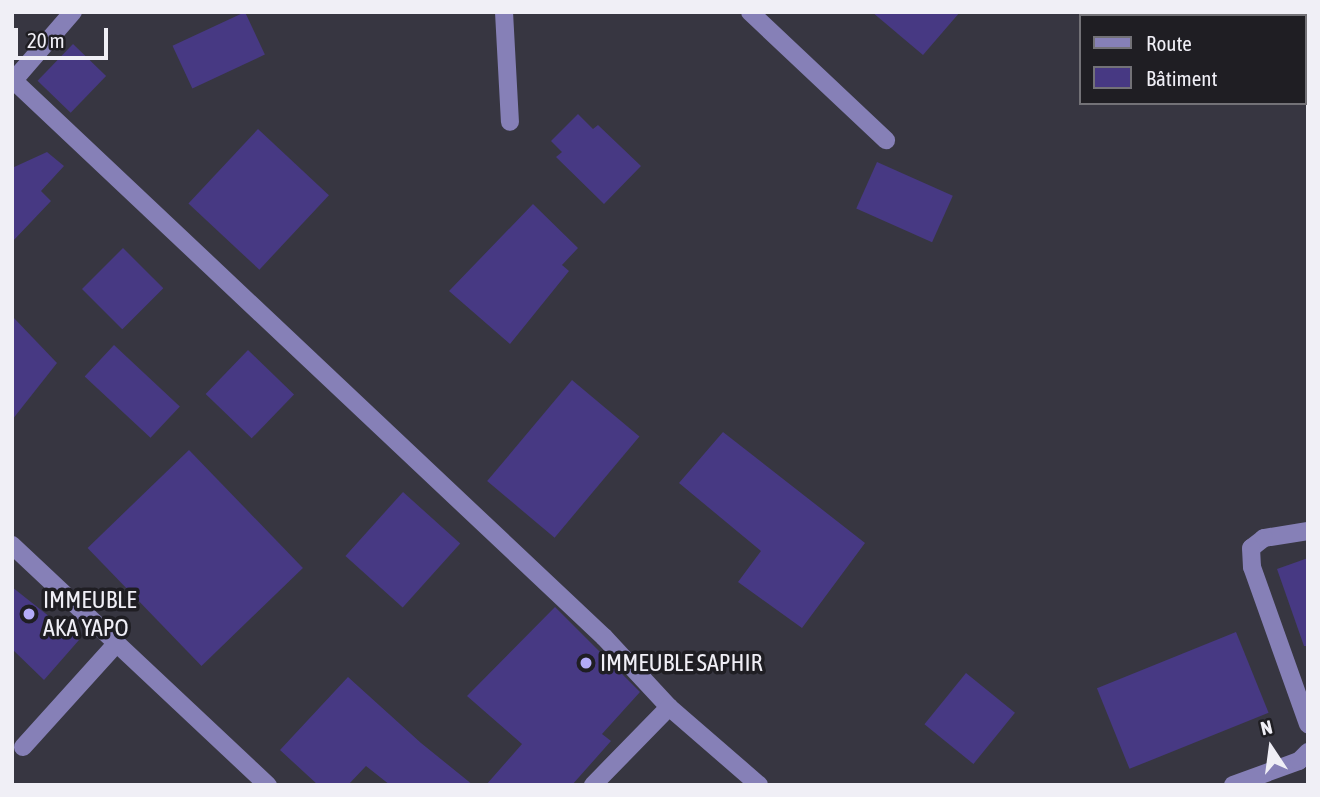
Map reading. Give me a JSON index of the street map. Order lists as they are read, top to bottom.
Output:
{
  "places": ["IMMEUBLE AKA YAPO", "IMMEUBLE SAPHIR"],
  "legend": ["Route", "Bâtiment"],
  "scale_bar": "20 m",
  "north": "top"
}
